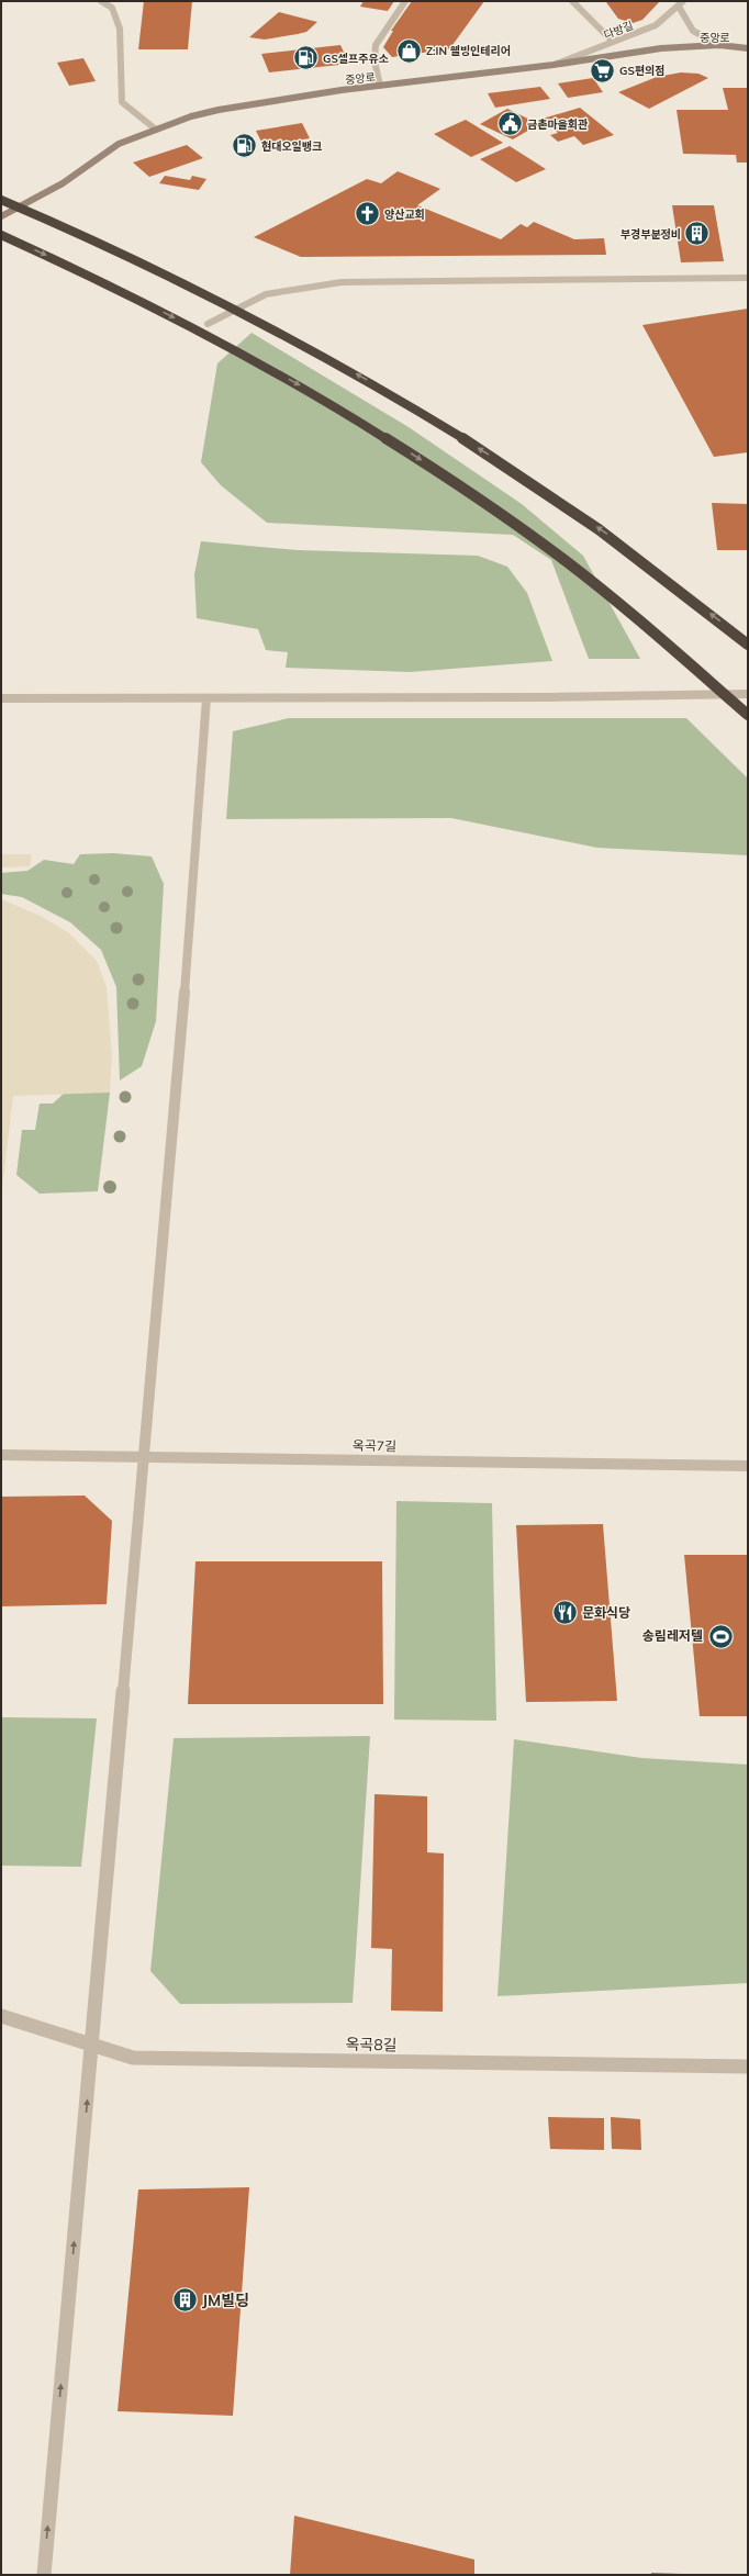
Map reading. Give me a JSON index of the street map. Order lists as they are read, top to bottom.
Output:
{
  "streets": {
    "main road": ["중앙로"],
    "street": ["다방길", "옥곡7길", "옥곡8길"]
  },
  "crossings": [
    ["다방길", "중앙로"]
  ],
  "places": {
    "shop": ["Z:IN 웰빙인테리어"],
    "fuel station": ["GS셀프주유소", "현대오일뱅크"],
    "supermarket": ["GS편의점"],
    "public building": ["금촌마을회관"],
    "church": ["양산교회"],
    "building": ["부경부분정비", "JM빌딩"],
    "restaurant": ["문화식당"],
    "sports": ["송림레저텔"]
  }
}
